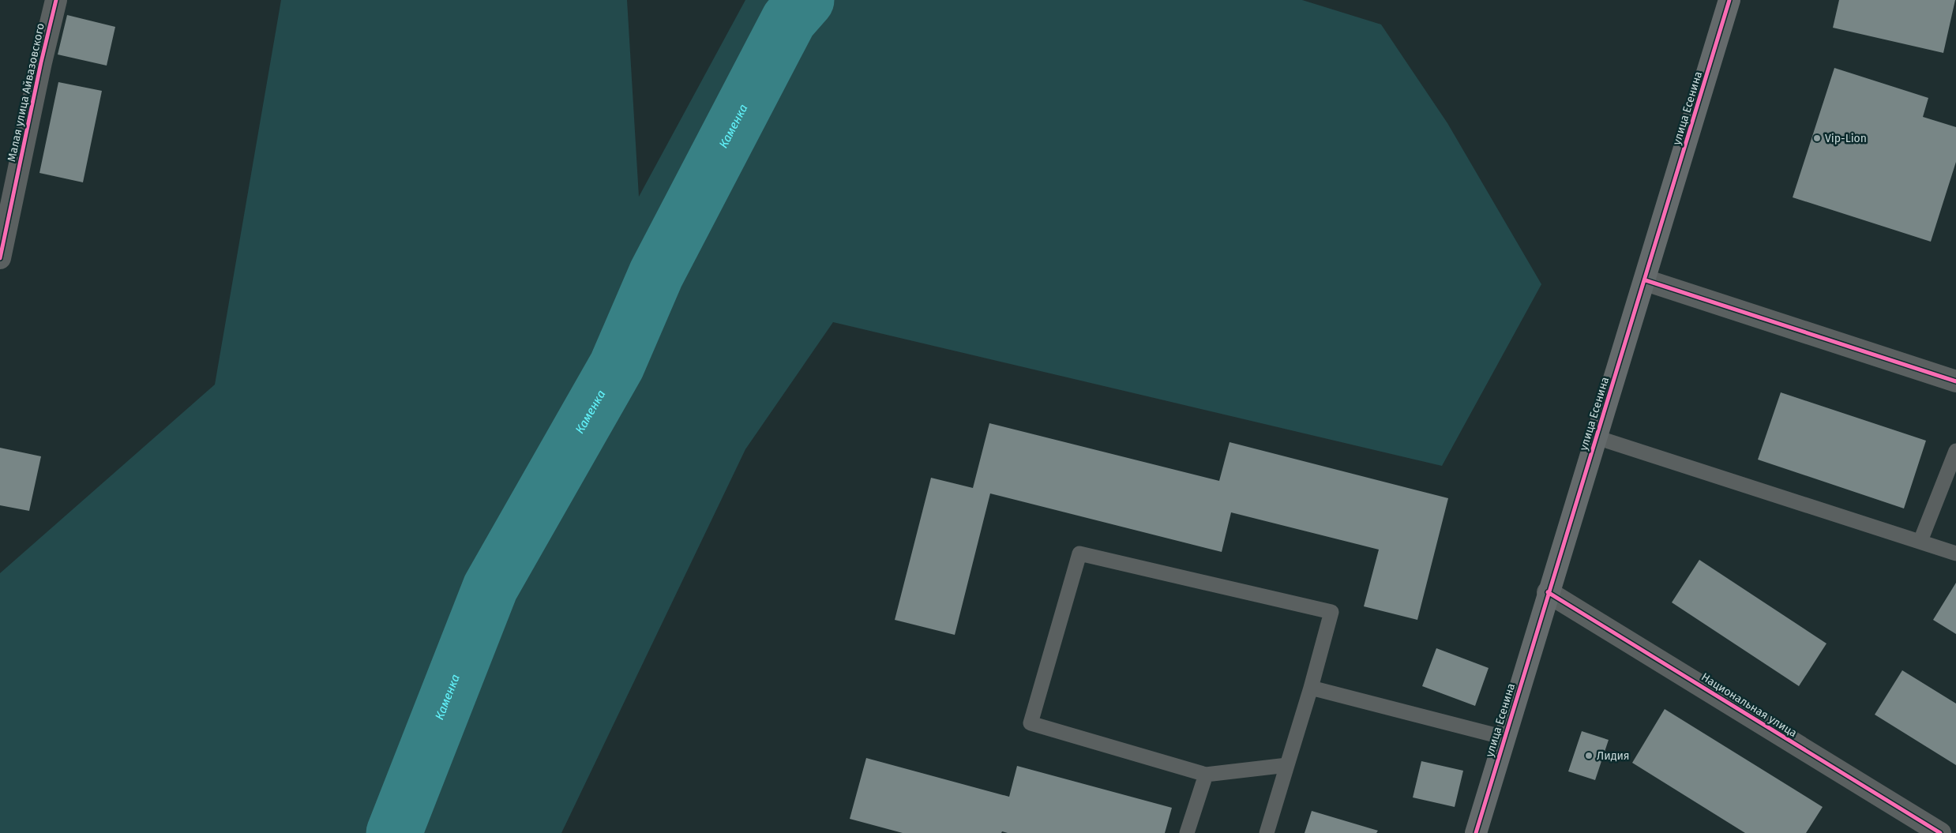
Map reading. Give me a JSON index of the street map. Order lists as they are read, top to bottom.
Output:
{
  "streets": {
    "street": ["Малая улица Айвазовского", "улица Есенина", "Национальная улица"]
  },
  "crossings": [
    ["улица Есенина", "Национальная улица"]
  ],
  "water": ["Каменка"],
  "places": ["Vip-Lion", "Лидия"]
}
